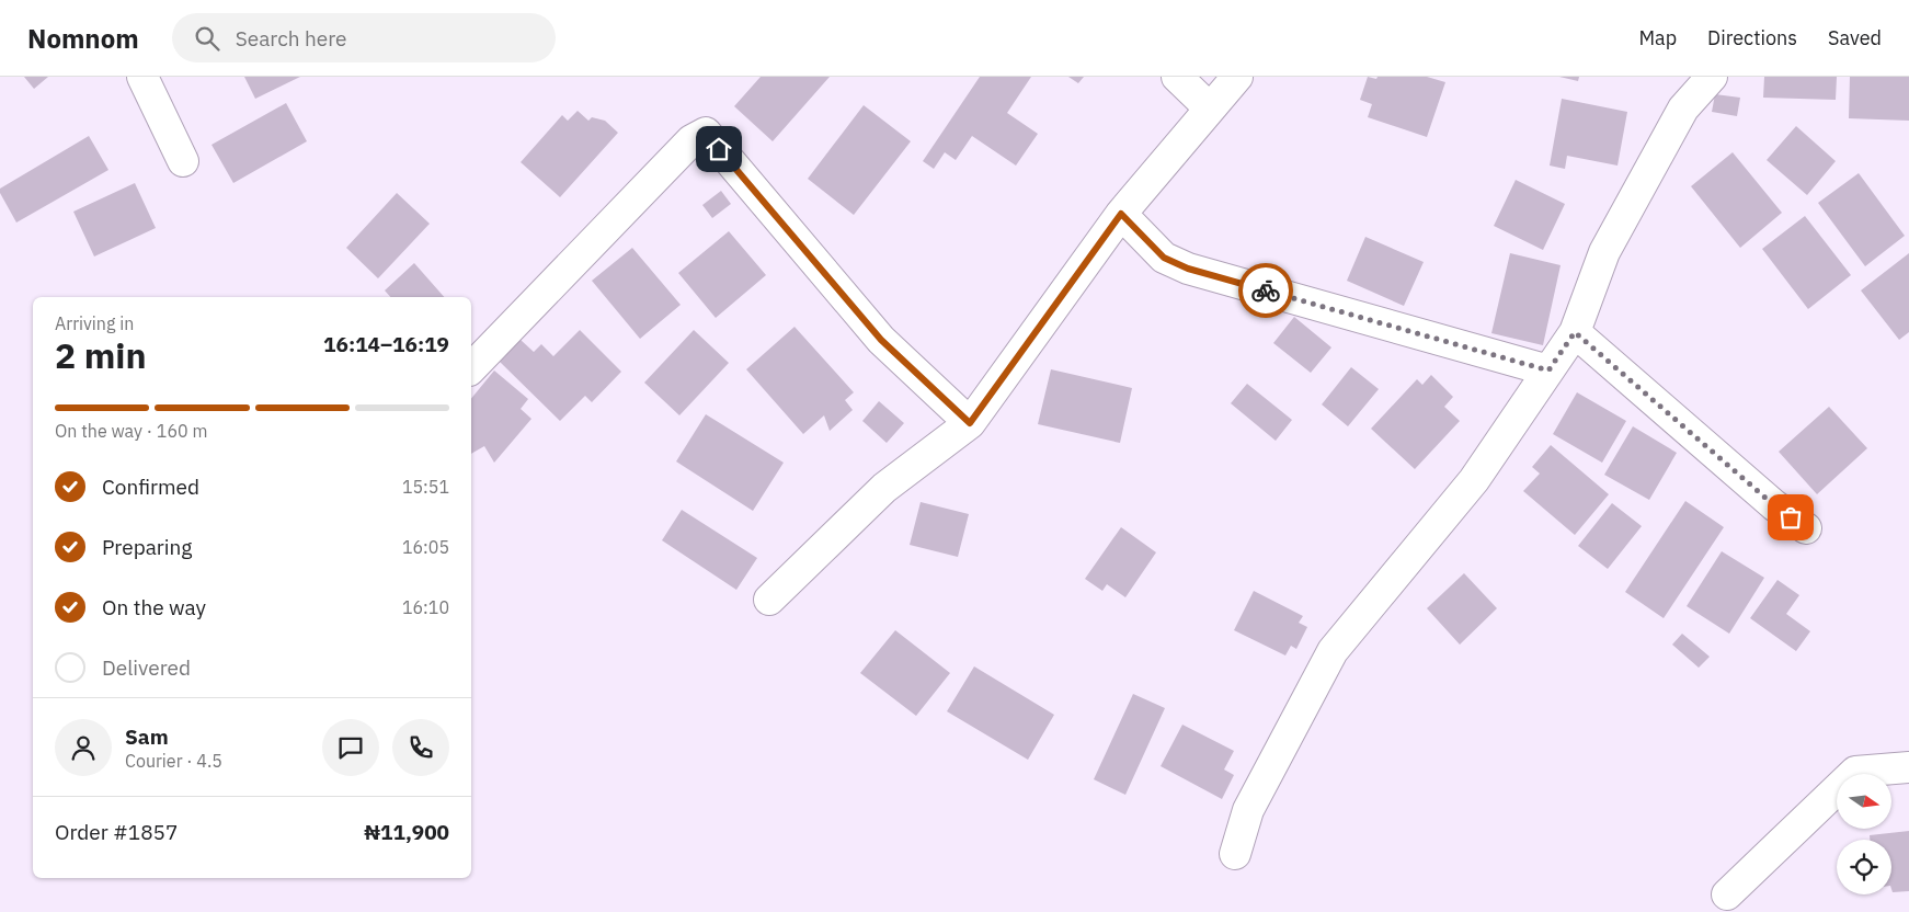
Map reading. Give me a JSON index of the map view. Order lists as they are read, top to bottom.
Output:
{
  "north": "right",
  "page": {
    "header": "Nomnom",
    "search": "Search here",
    "nav": ["Map", "Directions", "Saved"],
    "heading": ["2 min", "Arriving in", "16:14–16:19"],
    "panel": [
      "Sam",
      "Courier · 4.5",
      "Order #1857",
      "₦11,900"
    ],
    "bar": "On the way · 160 m",
    "list": [
      ["Confirmed", "15:51"],
      ["Preparing", "16:05"],
      ["On the way", "16:10"],
      "Delivered"
    ]
  }
}
